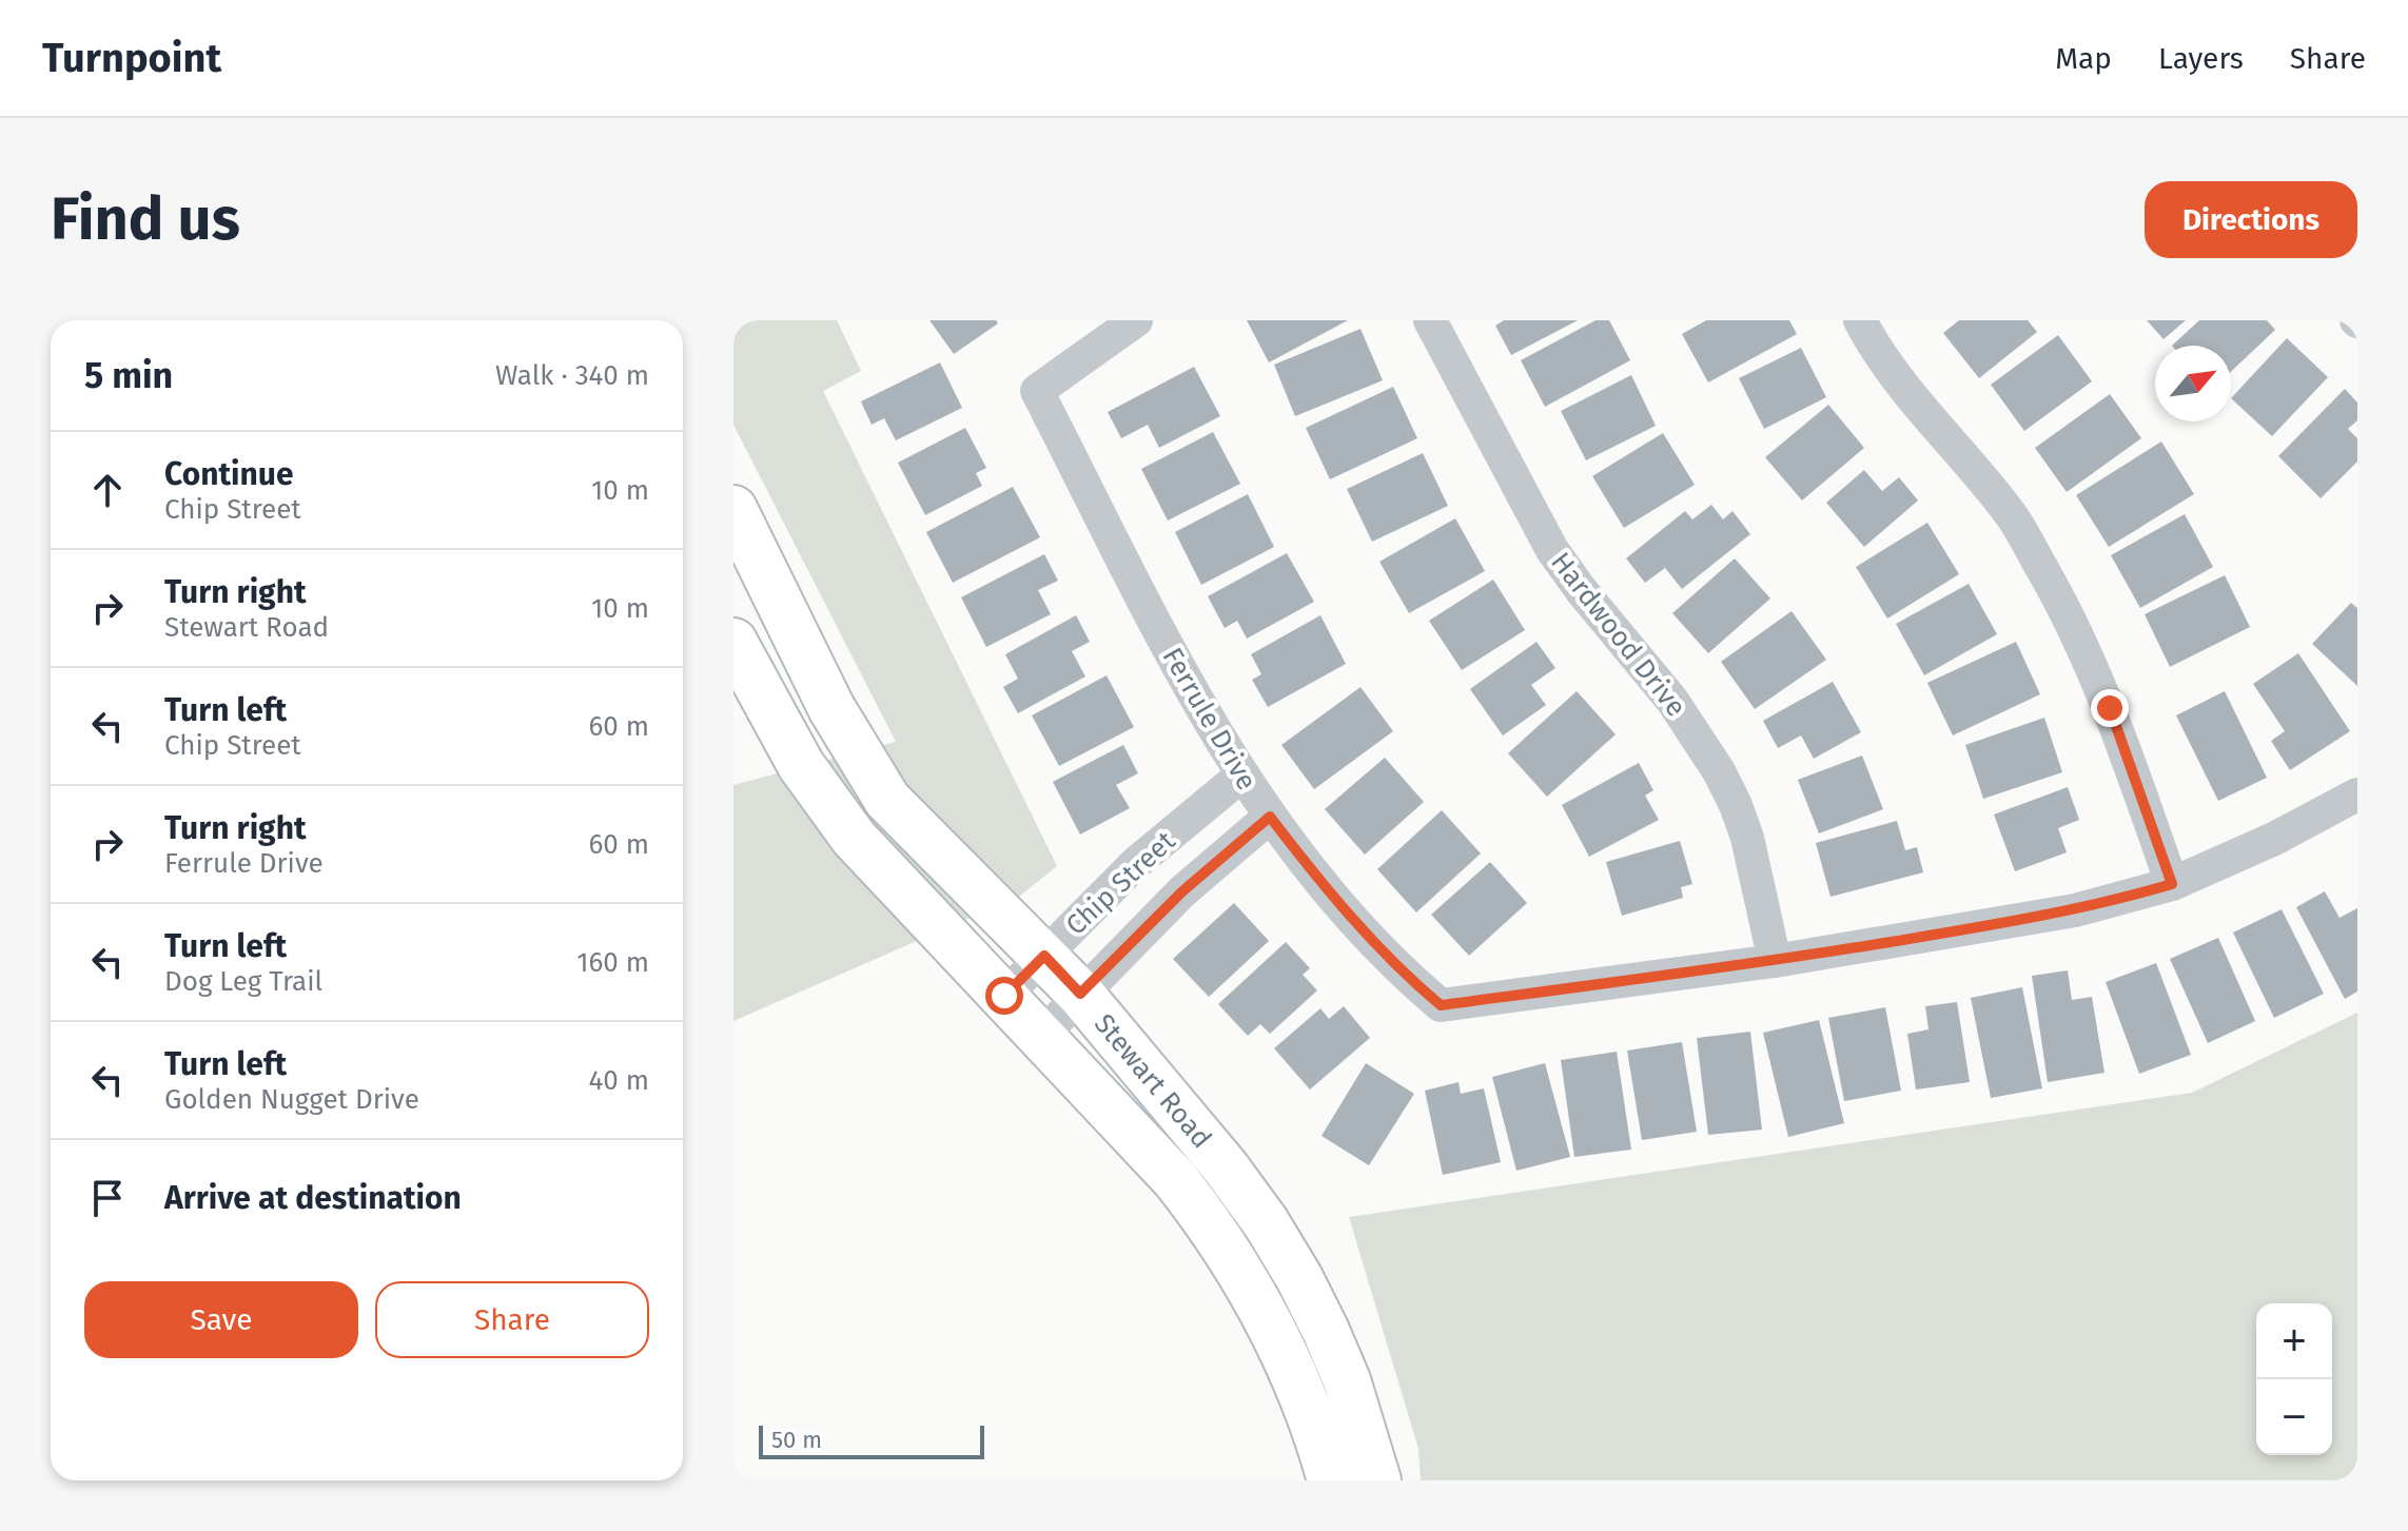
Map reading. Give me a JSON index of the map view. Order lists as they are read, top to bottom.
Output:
{
  "streets": {
    "street": [
      "Hardwood Drive",
      "Ferrule Drive",
      "Chip Street",
      "Stewart Road"
    ]
  },
  "crossings": [
    ["Hardwood Drive", "Ferrule Drive"],
    ["Ferrule Drive", "Chip Street"],
    ["Chip Street", "Stewart Road"]
  ],
  "scale_bar": "50 m",
  "north": "top right",
  "page": {
    "header": "Turnpoint",
    "nav": ["Map", "Layers", "Share"],
    "buttons": [
      "Directions",
      ["Save", "Share"]
    ],
    "title": "Find us",
    "heading": ["5 min", "Walk · 340 m"],
    "list": [
      ["Continue", "Chip Street", "10 m"],
      ["Turn right", "Stewart Road", "10 m"],
      ["Turn left", "Chip Street", "60 m"],
      ["Turn right", "Ferrule Drive", "60 m"],
      ["Turn left", "Dog Leg Trail", "160 m"],
      ["Turn left", "Golden Nugget Drive", "40 m"],
      "Arrive at destination"
    ],
    "map_buttons": ["+", "−"],
    "scale": "50 m"
  }
}
